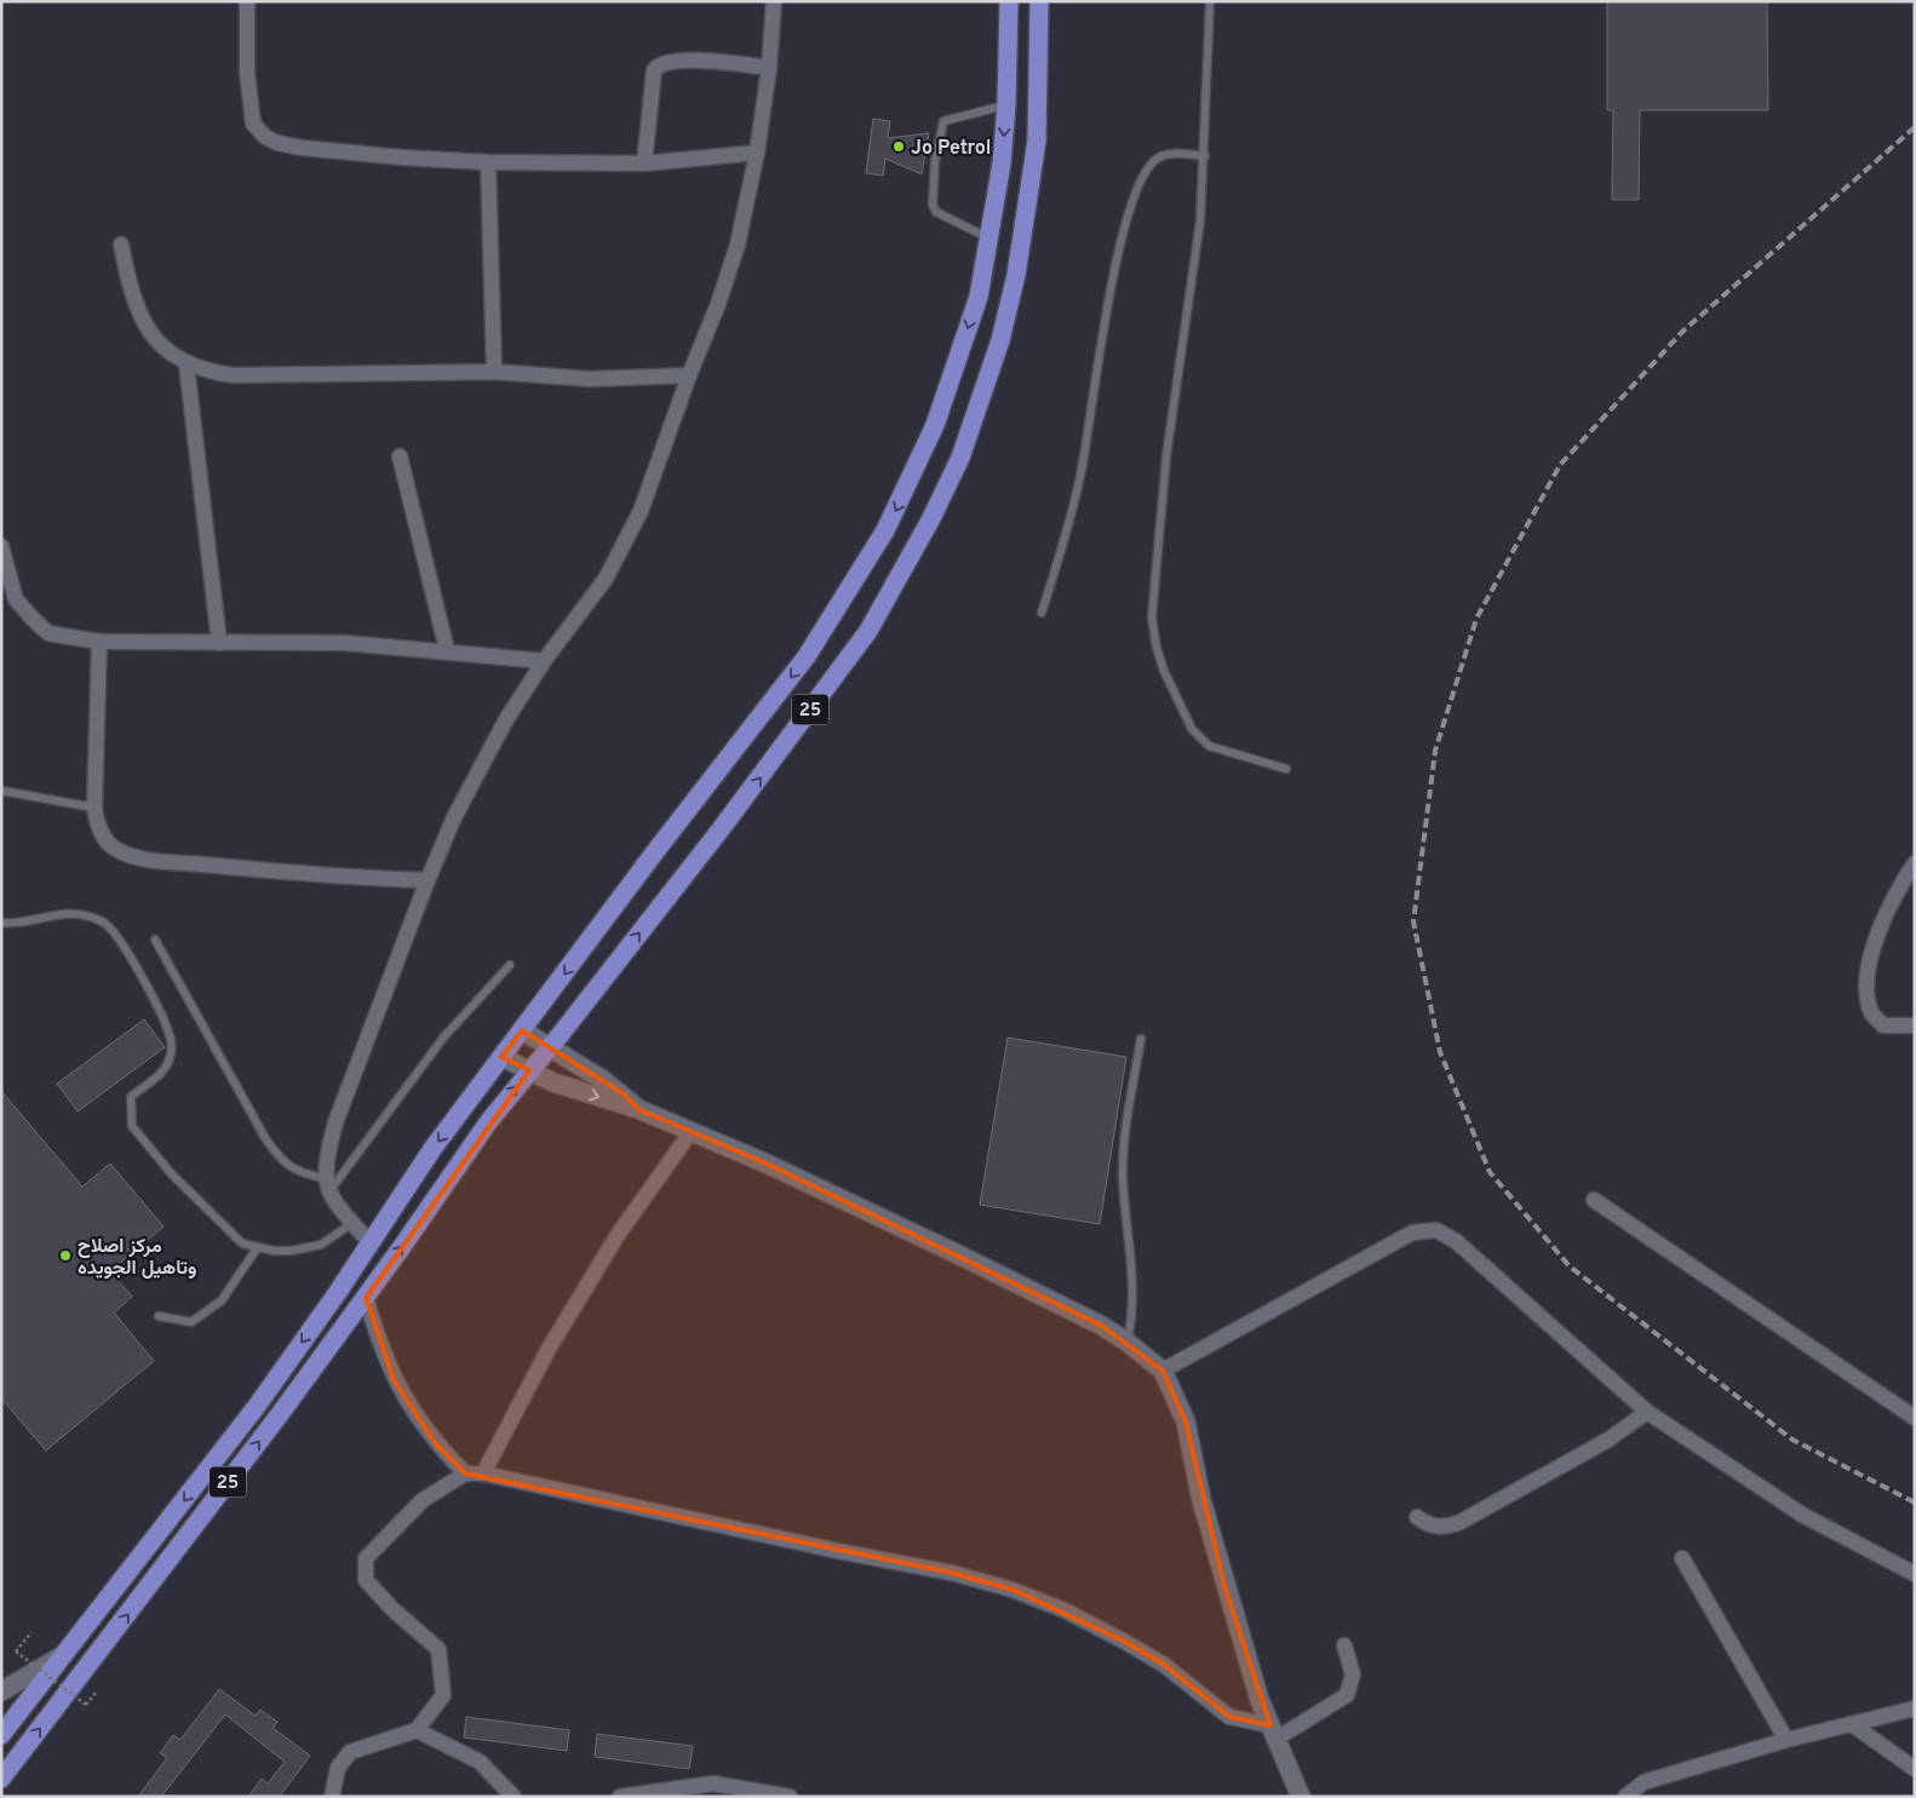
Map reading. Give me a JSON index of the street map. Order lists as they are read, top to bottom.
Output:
{
  "streets": {
    "highway": ["25"]
  },
  "places": ["Jo Petrol", "مركز اصلاح وتاهيل الجويده"]
}
